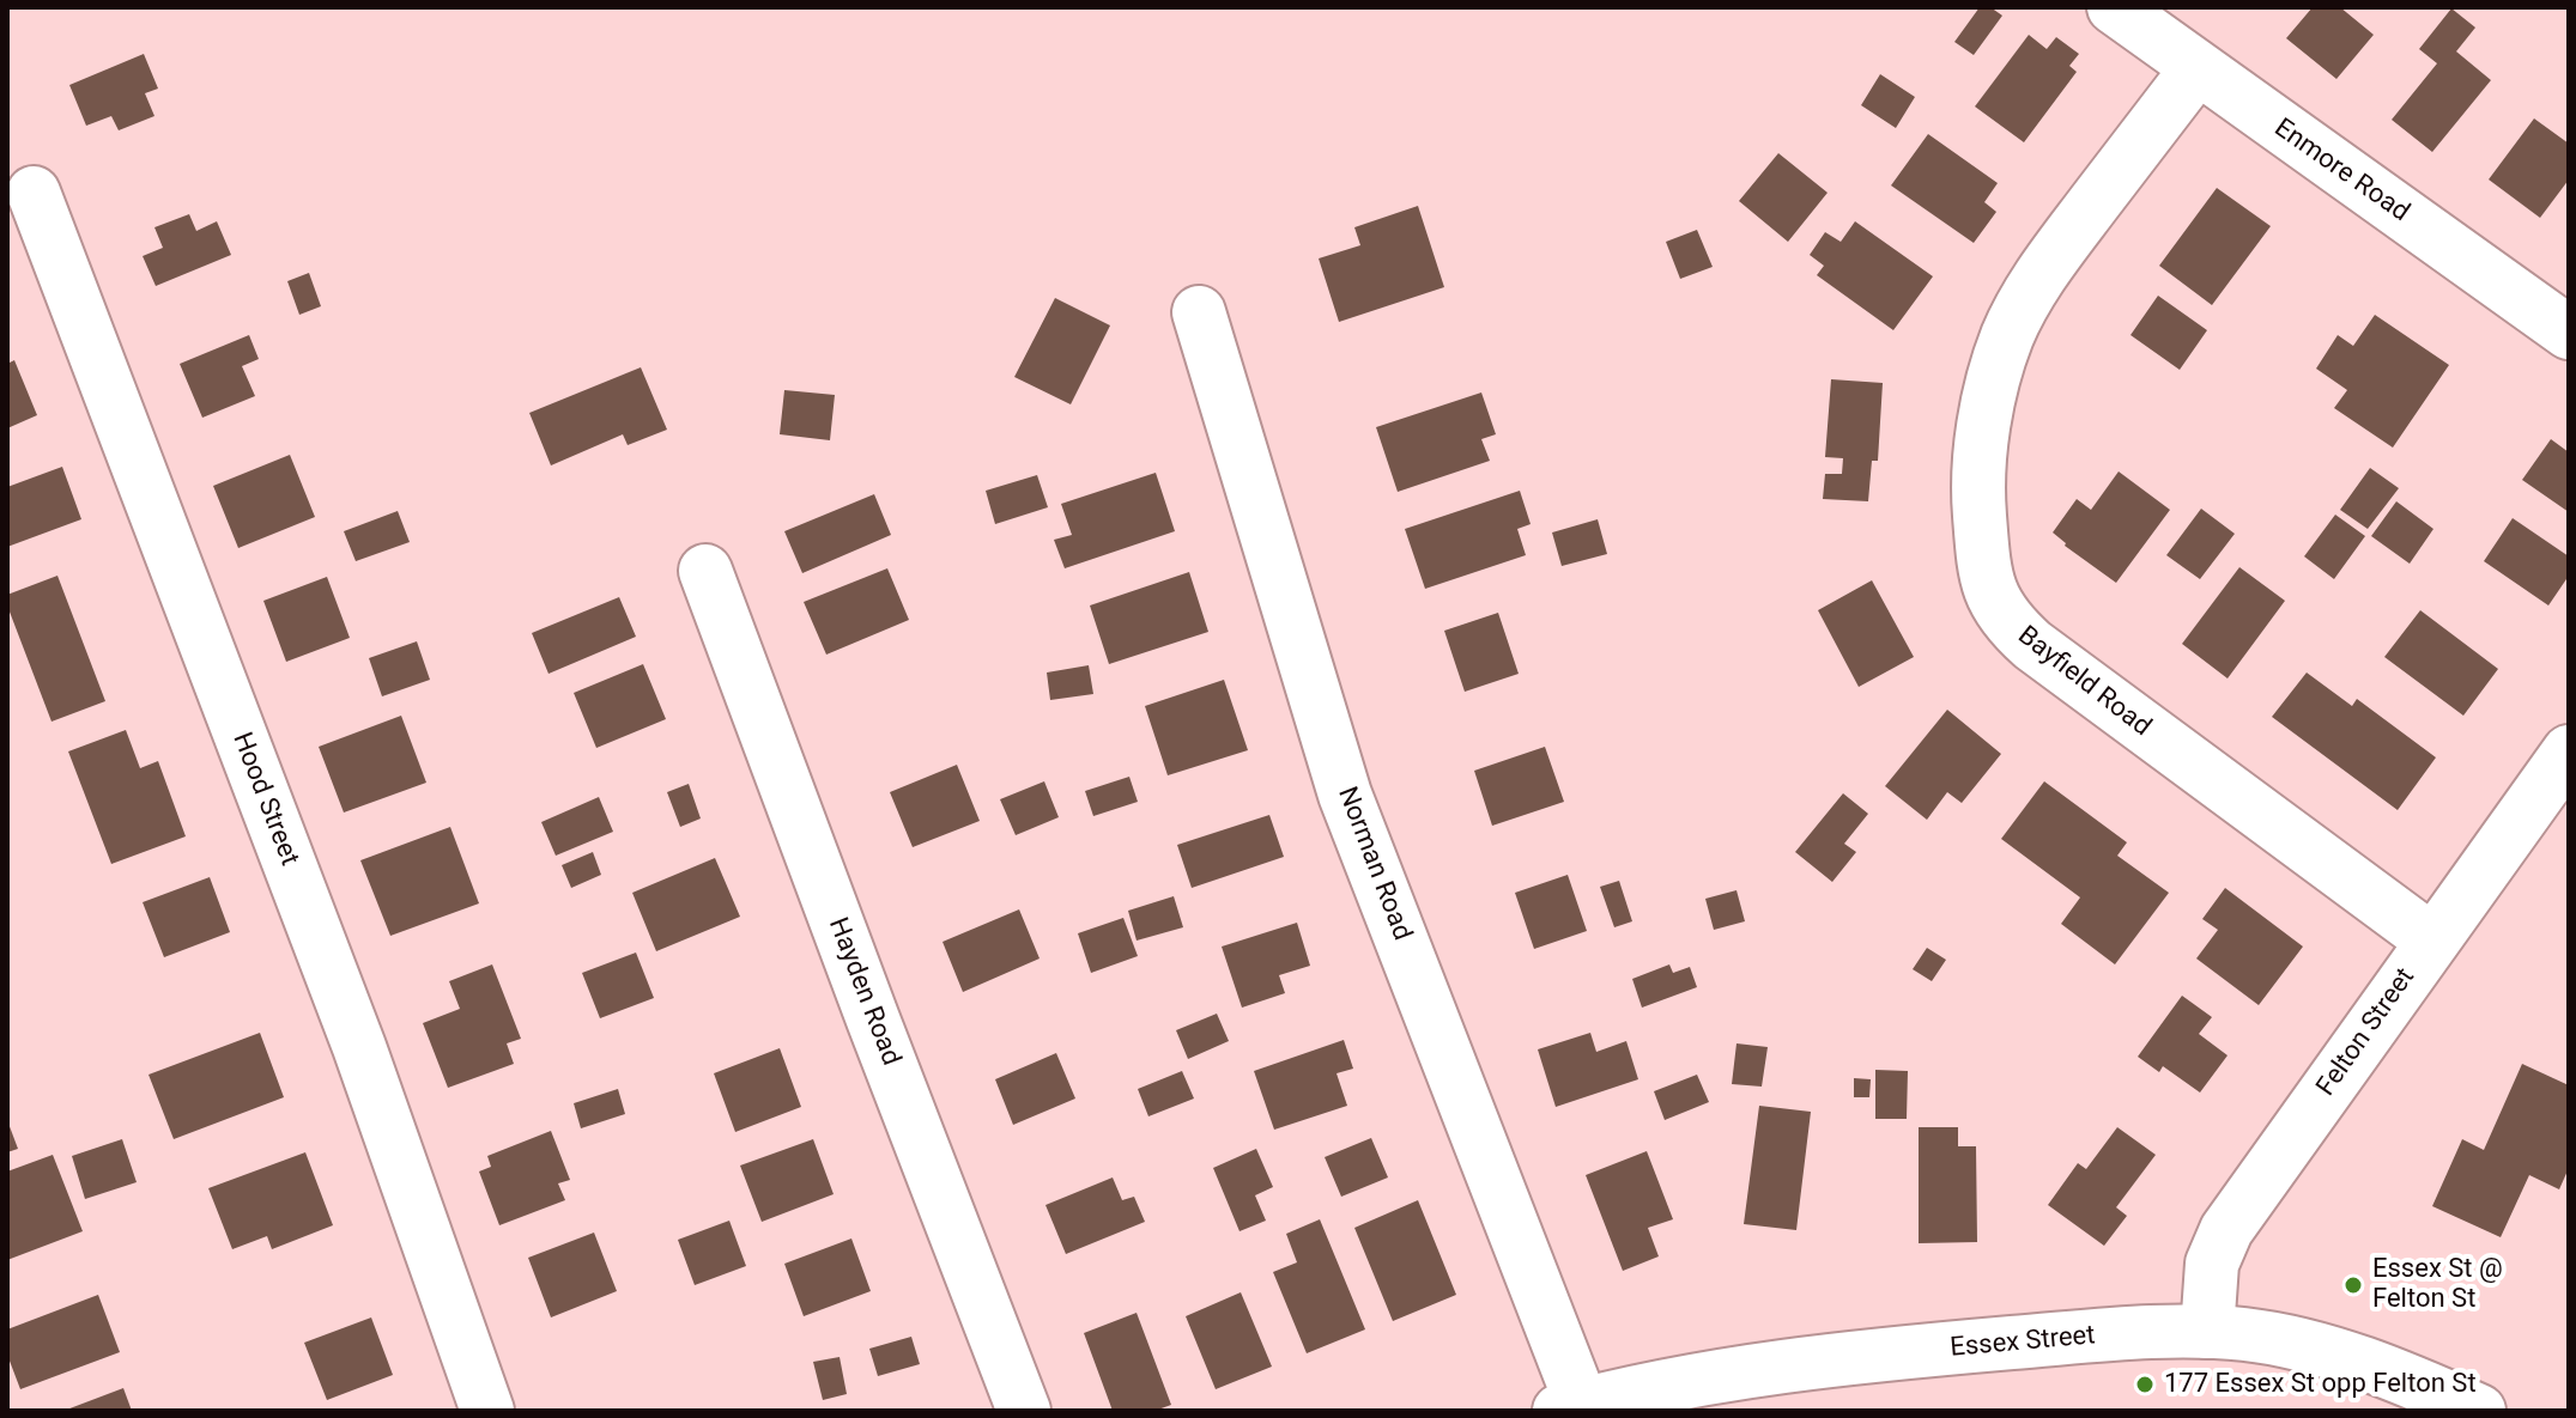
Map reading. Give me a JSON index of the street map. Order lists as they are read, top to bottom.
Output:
{
  "streets": {
    "street": [
      "Enmore Road",
      "Bayfield Road",
      "Hood Street",
      "Norman Road",
      "Hayden Road",
      "Felton Street",
      "Essex Street"
    ]
  },
  "crossings": [
    ["Enmore Road", "Bayfield Road"],
    ["Bayfield Road", "Felton Street"],
    ["Norman Road", "Essex Street"],
    ["Felton Street", "Essex Street"]
  ],
  "places": ["Essex St @ Felton St", "177 Essex St opp Felton St"]
}
